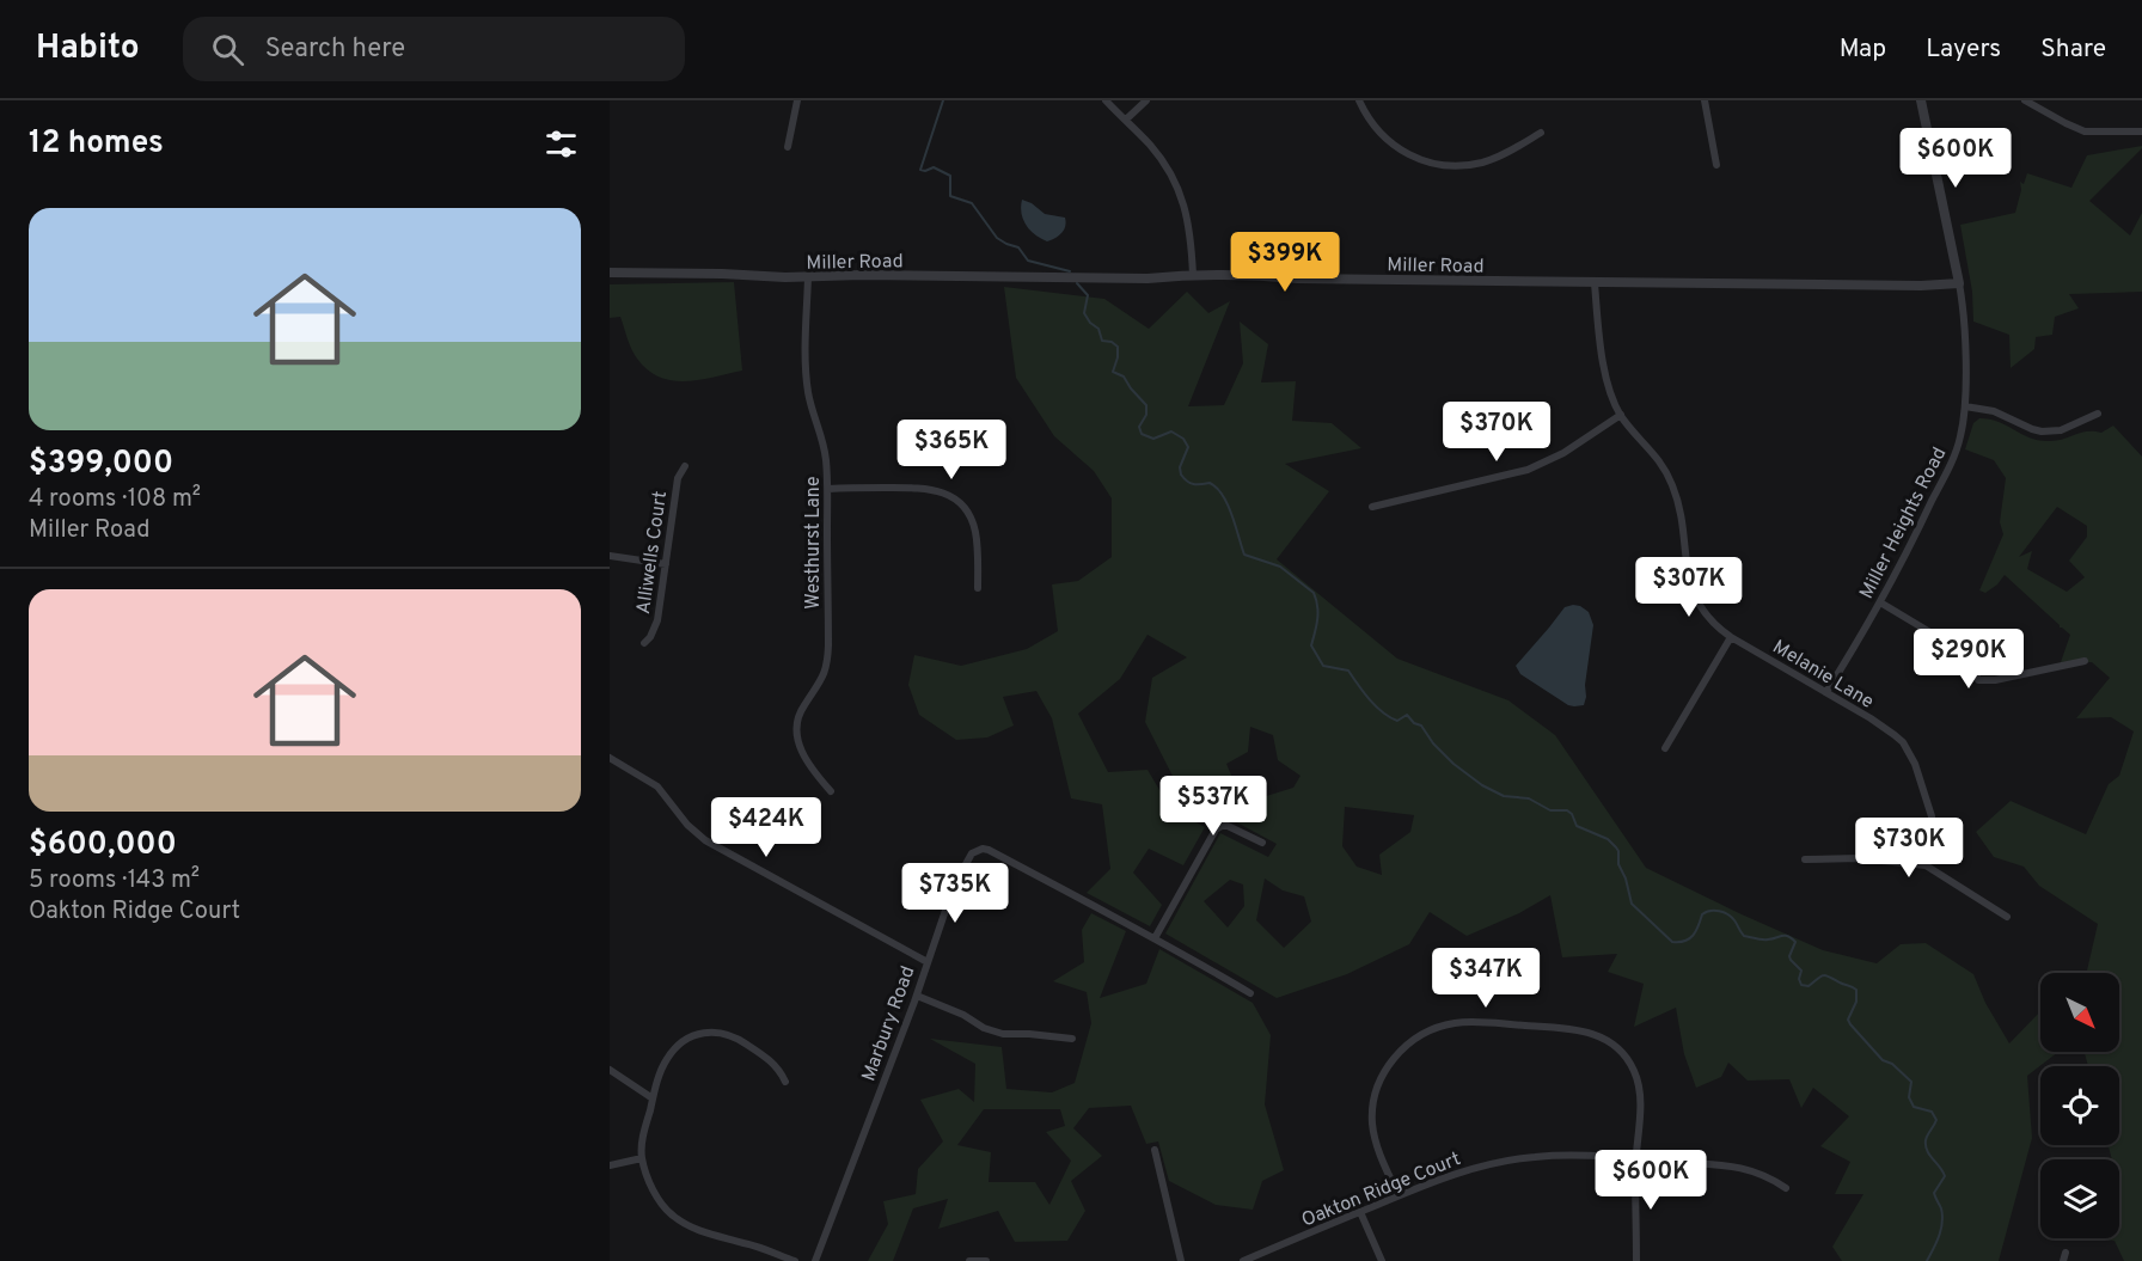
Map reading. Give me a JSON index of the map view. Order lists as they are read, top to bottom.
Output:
{
  "streets": {
    "street": [
      "Miller Road",
      "Miller Heights Road",
      "Westhurst Lane",
      "Alliwells Court",
      "Melanie Lane",
      "Marbury Road",
      "Oakton Ridge Court"
    ]
  },
  "crossings": [
    ["Miller Road", "Miller Heights Road"],
    ["Miller Road", "Westhurst Lane"],
    ["Miller Road", "Melanie Lane"],
    ["Miller Heights Road", "Melanie Lane"]
  ],
  "north": "bottom right",
  "page": {
    "header": "Habito",
    "search": "Search here",
    "nav": ["Map", "Layers", "Share"],
    "heading": "12 homes",
    "price": [
      "$600K",
      "$399K",
      "$370K",
      "$365K",
      "$307K",
      "$290K",
      "$537K",
      "$424K",
      "$730K",
      "$735K",
      "$347K",
      "$600K"
    ],
    "list": [
      {
        "name": "$399,000",
        "note": "4 rooms · 108 m² · Miller Road"
      },
      {
        "name": "$600,000",
        "note": "5 rooms · 143 m² · Oakton Ridge Court"
      }
    ]
  }
}
